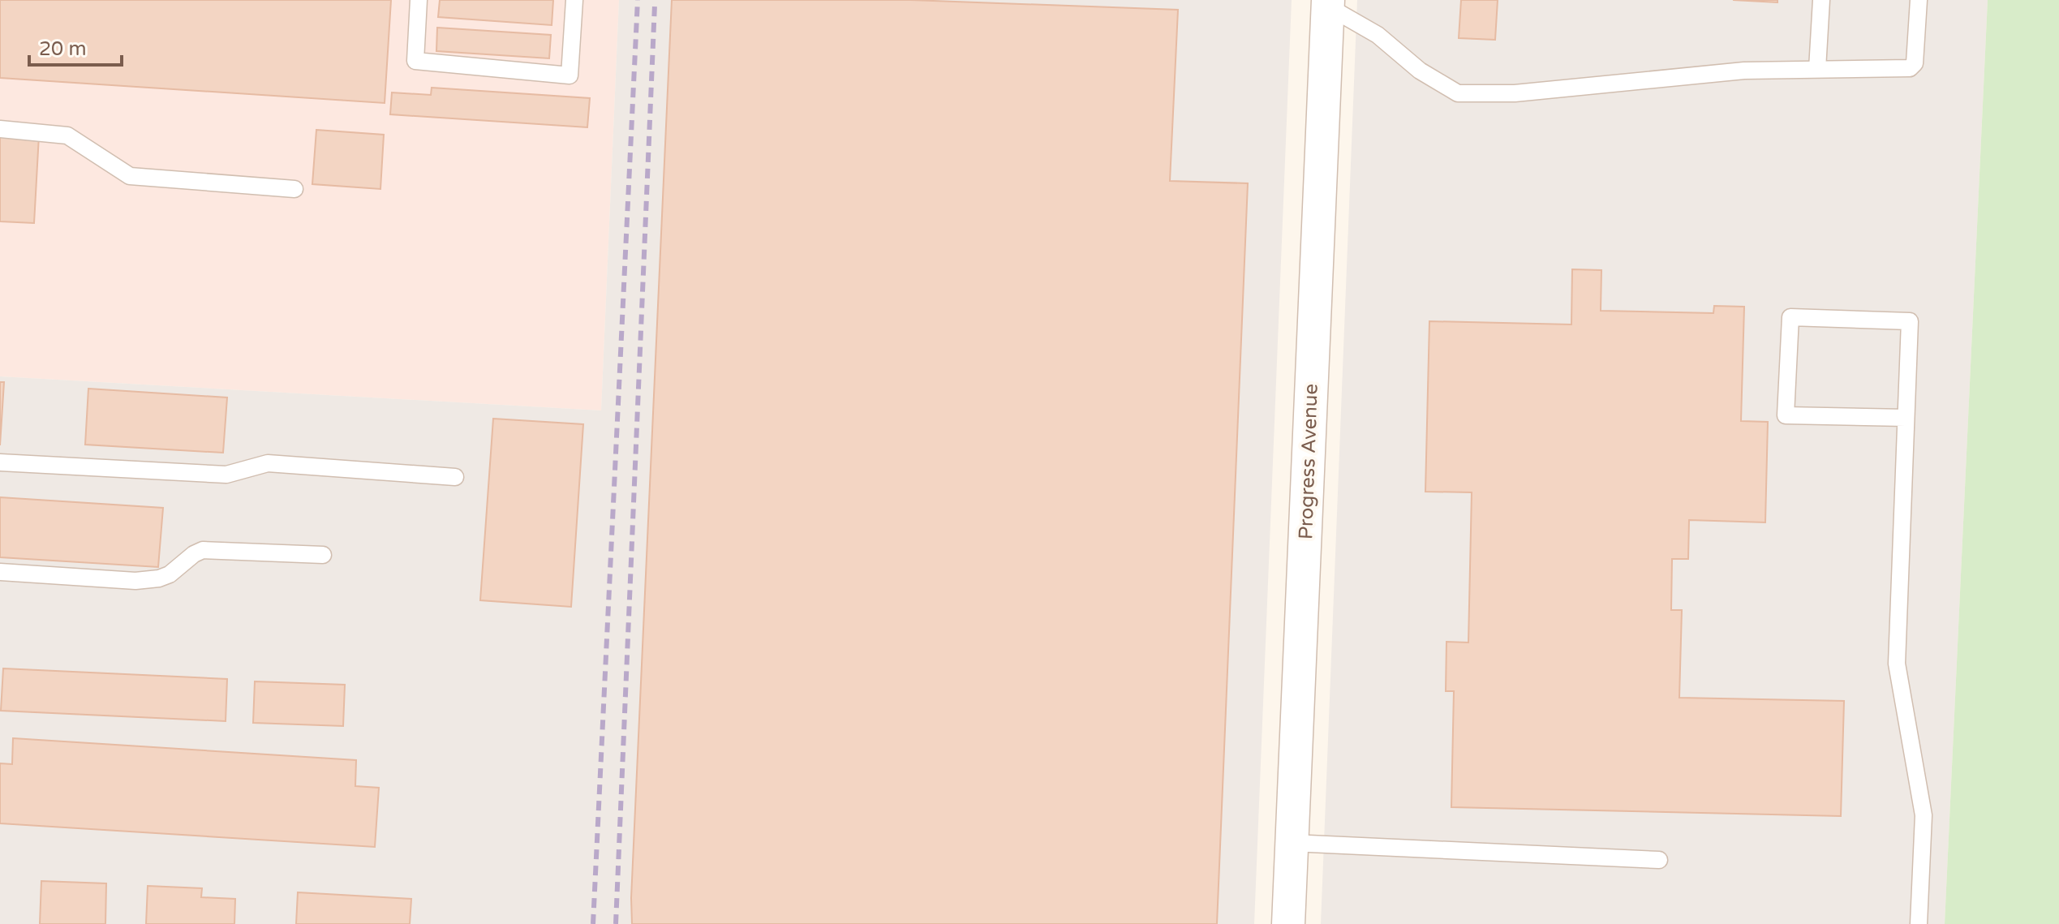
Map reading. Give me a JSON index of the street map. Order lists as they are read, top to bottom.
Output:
{
  "streets": {
    "street": ["Progress Avenue"]
  },
  "scale_bar": "20 m"
}
